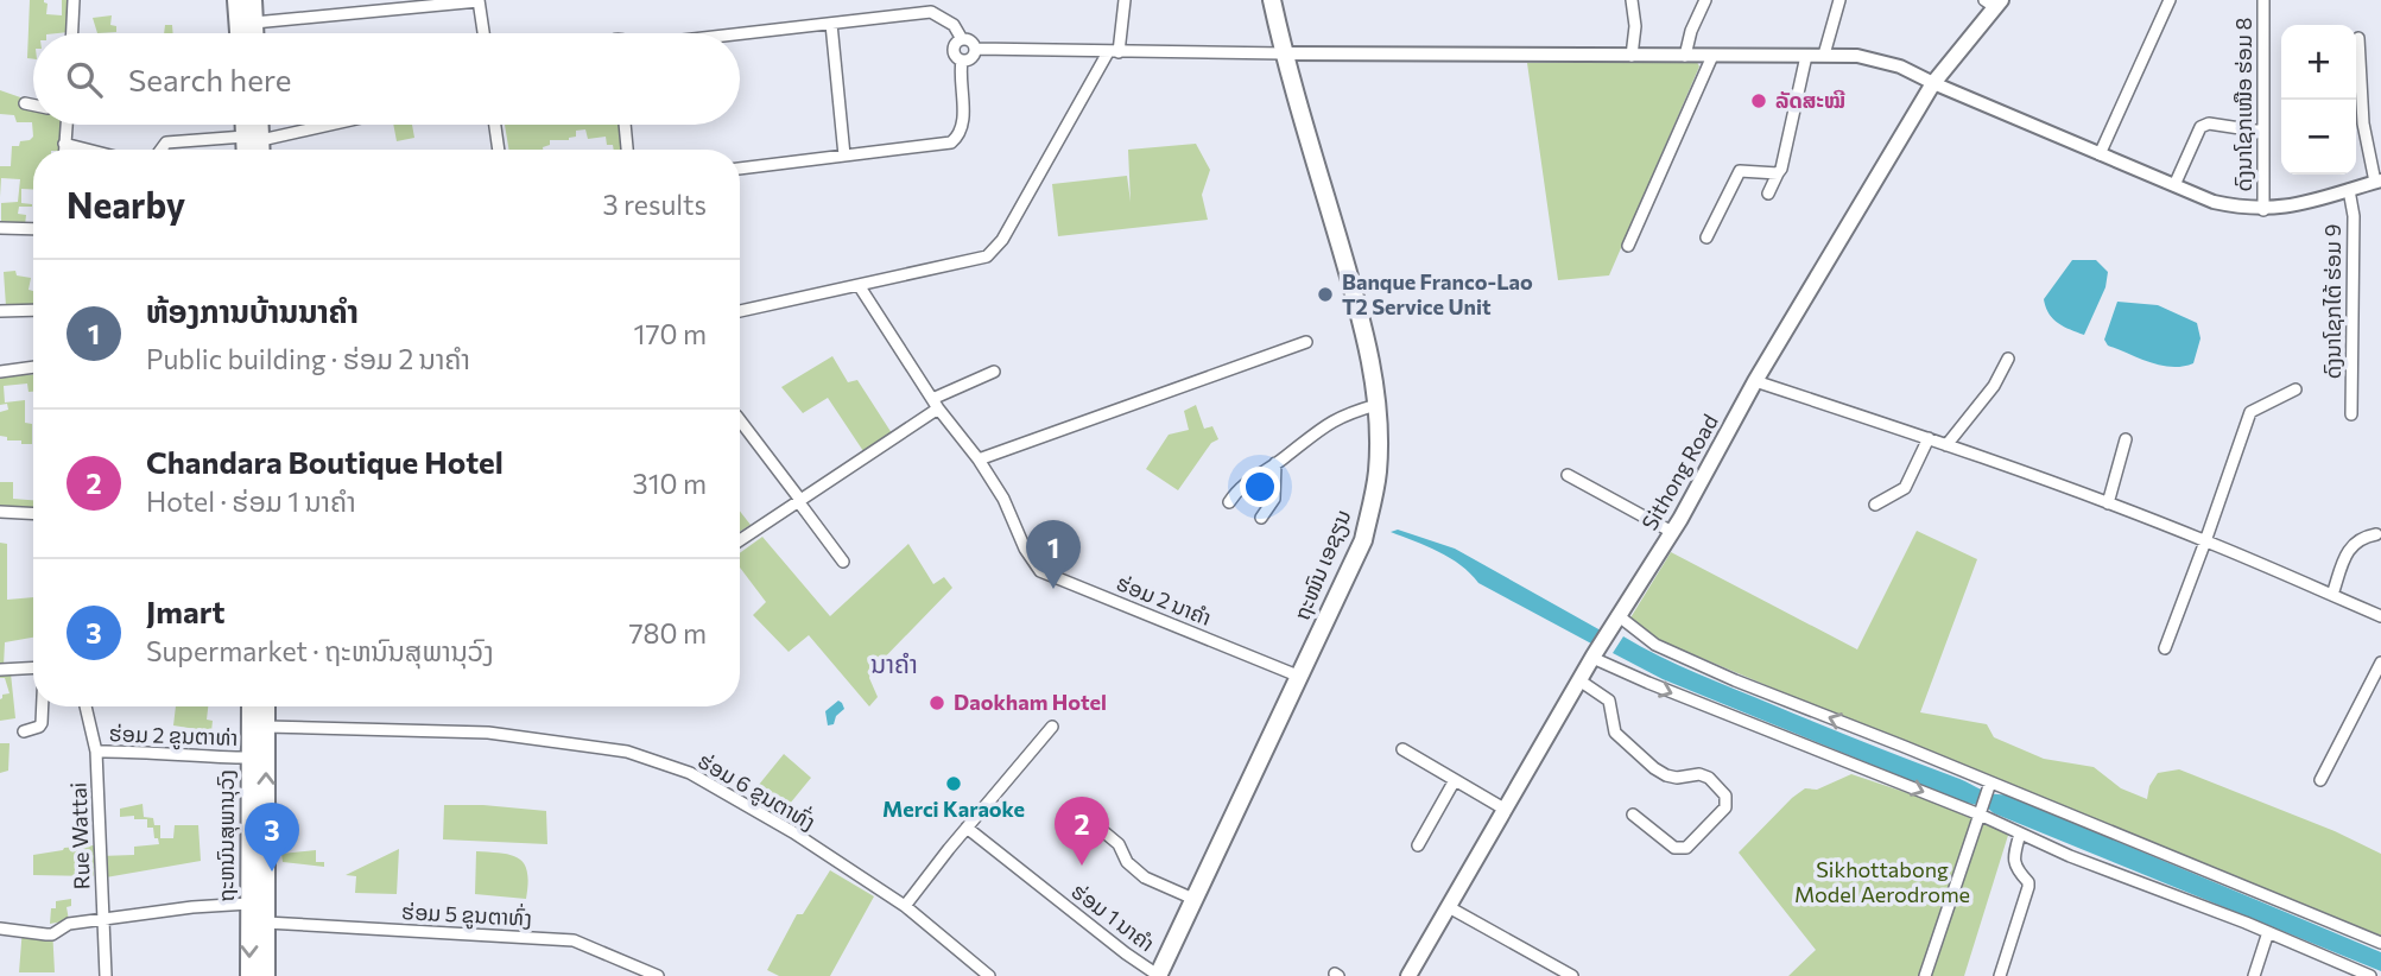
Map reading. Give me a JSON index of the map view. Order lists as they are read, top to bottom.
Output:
{
  "streets": {
    "main road": ["Sithong Road", "ຖະໜົນ ເອຊຽນ", "ຖະຫນົນສຸພານຸວົງ"],
    "street": [
      "ດົງນາໂຊກເໜືອ ຮ່ອມ 8",
      "ດົງນາໂຊກໄຕ້ ຮ່ອມ 9",
      "ຮ່ອມ 2 ນາຄຳ",
      "ຮ່ອມ 2 ຂູນຕາທ່າ",
      "ຮ່ອມ 6 ຂູນຕາທົ່ງ",
      "Rue Wattai",
      "ຮ່ອມ 5 ຂູນຕາທົ່ງ",
      "ຮ່ອມ 1 ນາຄຳ"
    ]
  },
  "crossings": [
    ["ຖະໜົນ ເອຊຽນ", "ຮ່ອມ 2 ນາຄຳ"],
    ["ຖະໜົນ ເອຊຽນ", "ຮ່ອມ 1 ນາຄຳ"],
    ["ຮ່ອມ 2 ຂູນຕາທ່າ", "Rue Wattai"],
    ["ຮ່ອມ 2 ຂູນຕາທ່າ", "ຖະຫນົນສຸພານຸວົງ"],
    ["ຮ່ອມ 6 ຂູນຕາທົ່ງ", "ຖະຫນົນສຸພານຸວົງ"],
    ["ຖະຫນົນສຸພານຸວົງ", "ຮ່ອມ 5 ຂູນຕາທົ່ງ"]
  ],
  "districts": ["ນາຄຳ"],
  "parks": ["Sikhottabong Model Aerodrome"],
  "places": [
    "ລັດສະໝີ",
    "Banque Franco-Lao T2 Service Unit",
    "Daokham Hotel",
    "Merci Karaoke"
  ],
  "page": {
    "map_buttons": ["+", "−"],
    "search": "Search here",
    "heading": ["Nearby", "3 results"],
    "list": [
      {
        "mark": "1",
        "name": "ຫ້ອງການບ້ານນາຄໍາ",
        "note": "Public building · ຮ່ອມ 2 ນາຄຳ",
        "value": "170 m"
      },
      {
        "mark": "2",
        "name": "Chandara Boutique Hotel",
        "note": "Hotel · ຮ່ອມ 1 ນາຄຳ",
        "value": "310 m"
      },
      {
        "mark": "3",
        "name": "Jmart",
        "note": "Supermarket · ຖະຫນົນສຸພານຸວົງ",
        "value": "780 m"
      }
    ],
    "pins": ["1", "2", "3"]
  }
}
